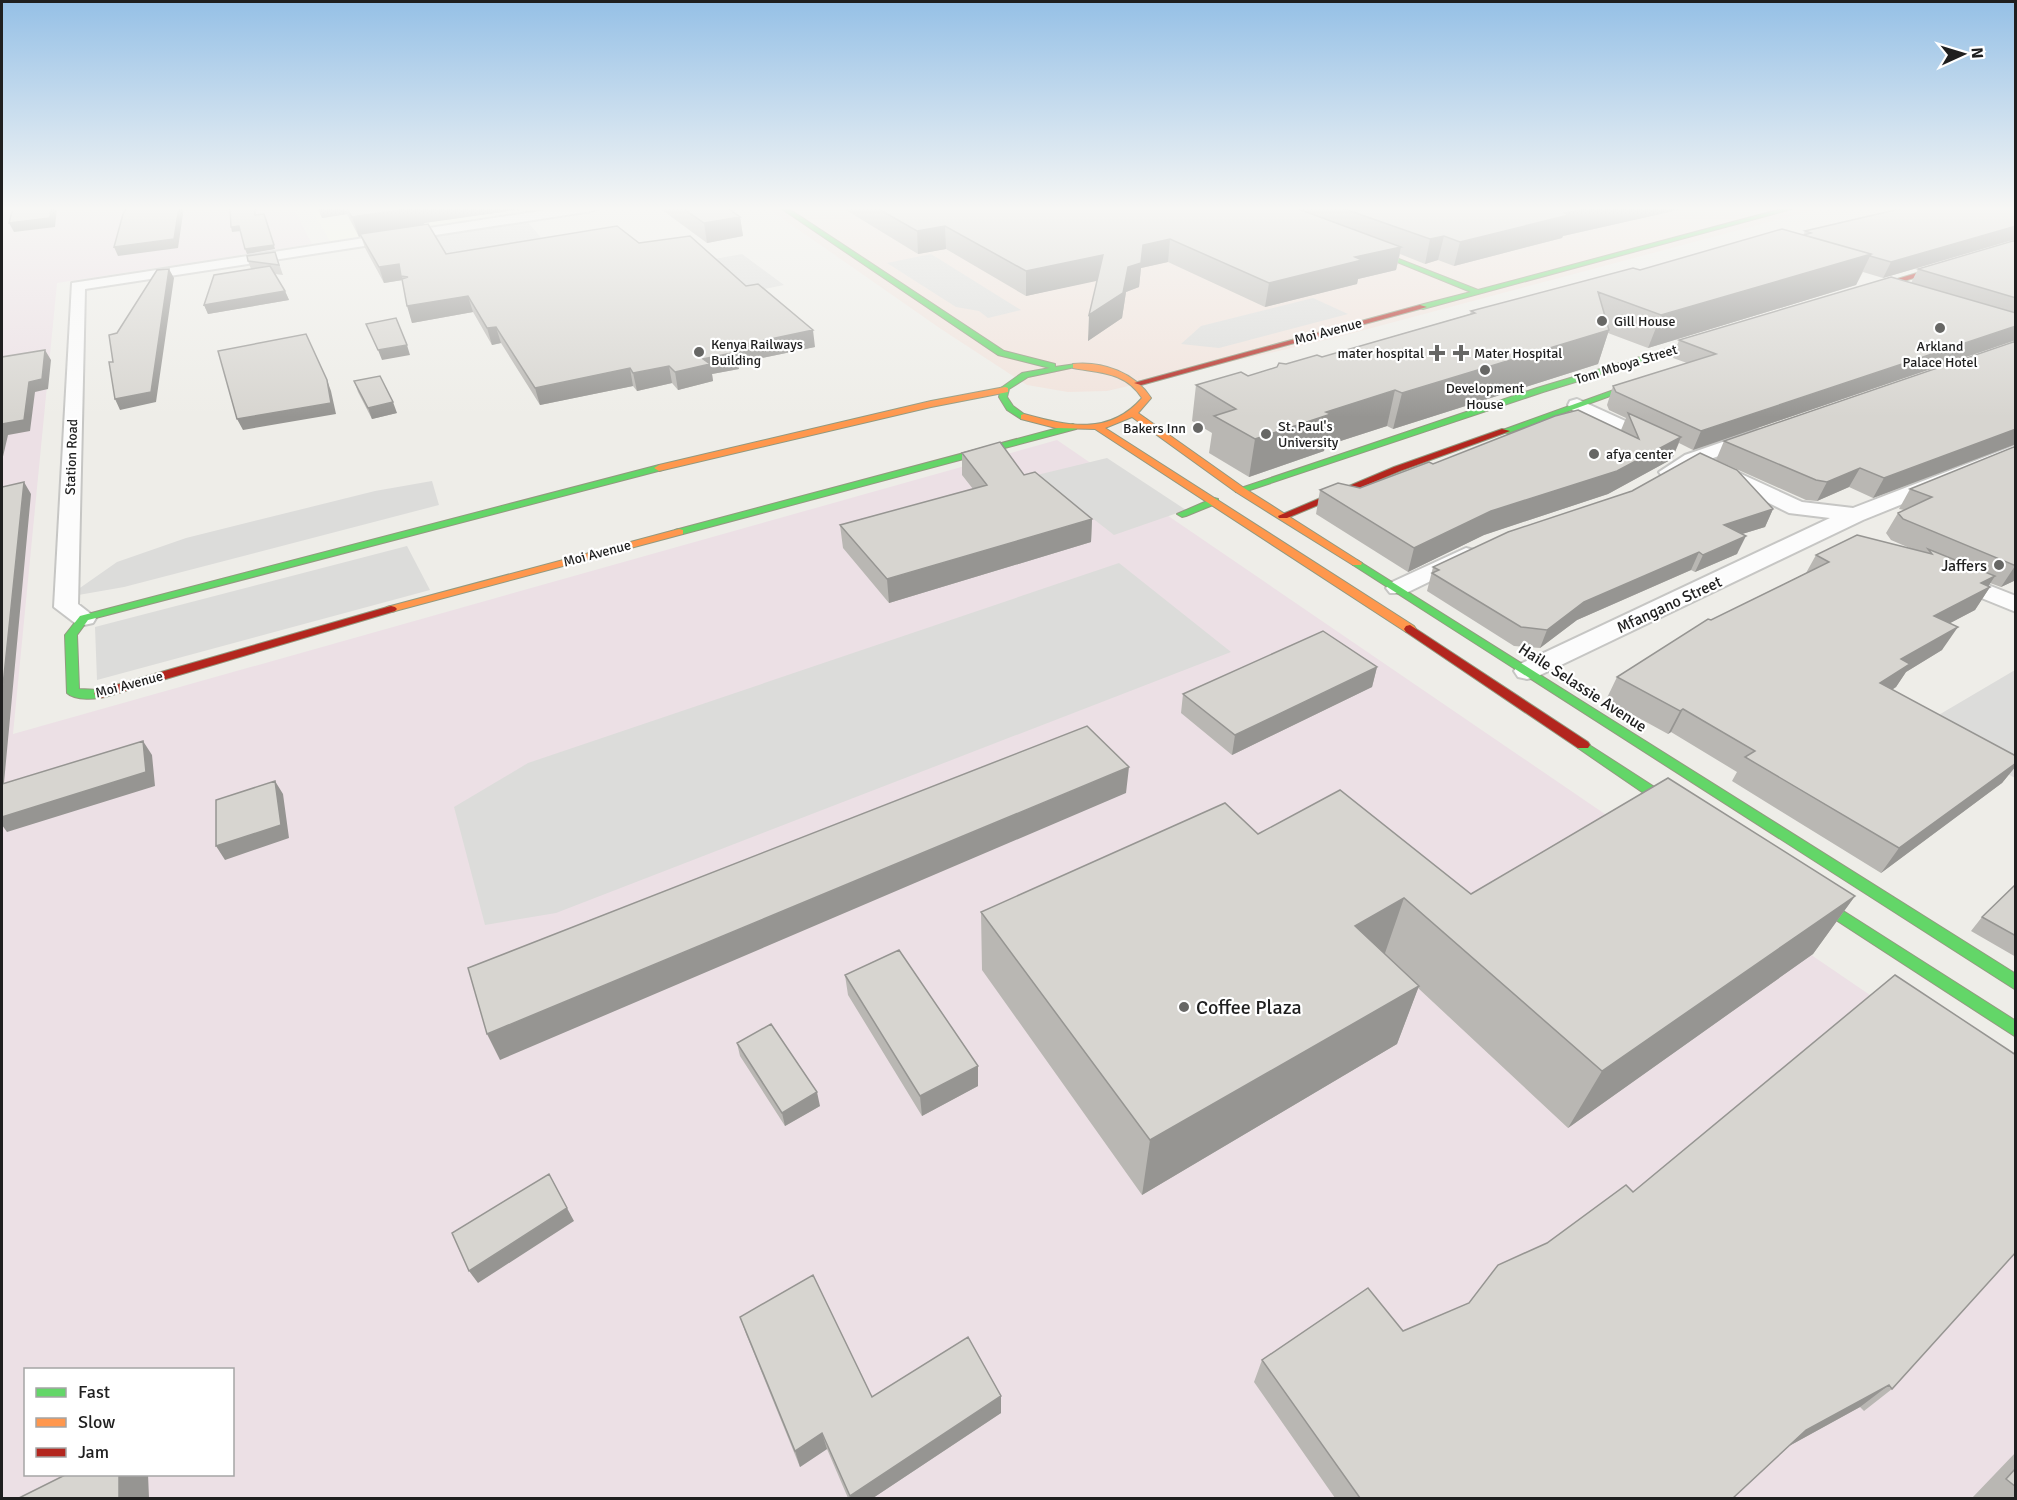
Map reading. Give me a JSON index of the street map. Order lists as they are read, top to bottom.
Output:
{
  "streets": {
    "main road": ["Moi Avenue", "Tom Mboya Street", "Haile Selassie Avenue"],
    "street": ["Station Road", "Mfangano Street"]
  },
  "crossings": [
    ["Moi Avenue", "Station Road"],
    ["Tom Mboya Street", "Haile Selassie Avenue"],
    ["Mfangano Street", "Haile Selassie Avenue"]
  ],
  "places": {
    "other": [
      "Gill House",
      "Arkland Palace Hotel",
      "Kenya Railways Building",
      "Development House",
      "Bakers Inn",
      "St. Paul's University",
      "afya center",
      "Jaffers",
      "Coffee Plaza"
    ],
    "health": ["mater hospital", "Mater Hospital"]
  },
  "legend": ["Fast", "Slow", "Jam"],
  "north": "right"
}
